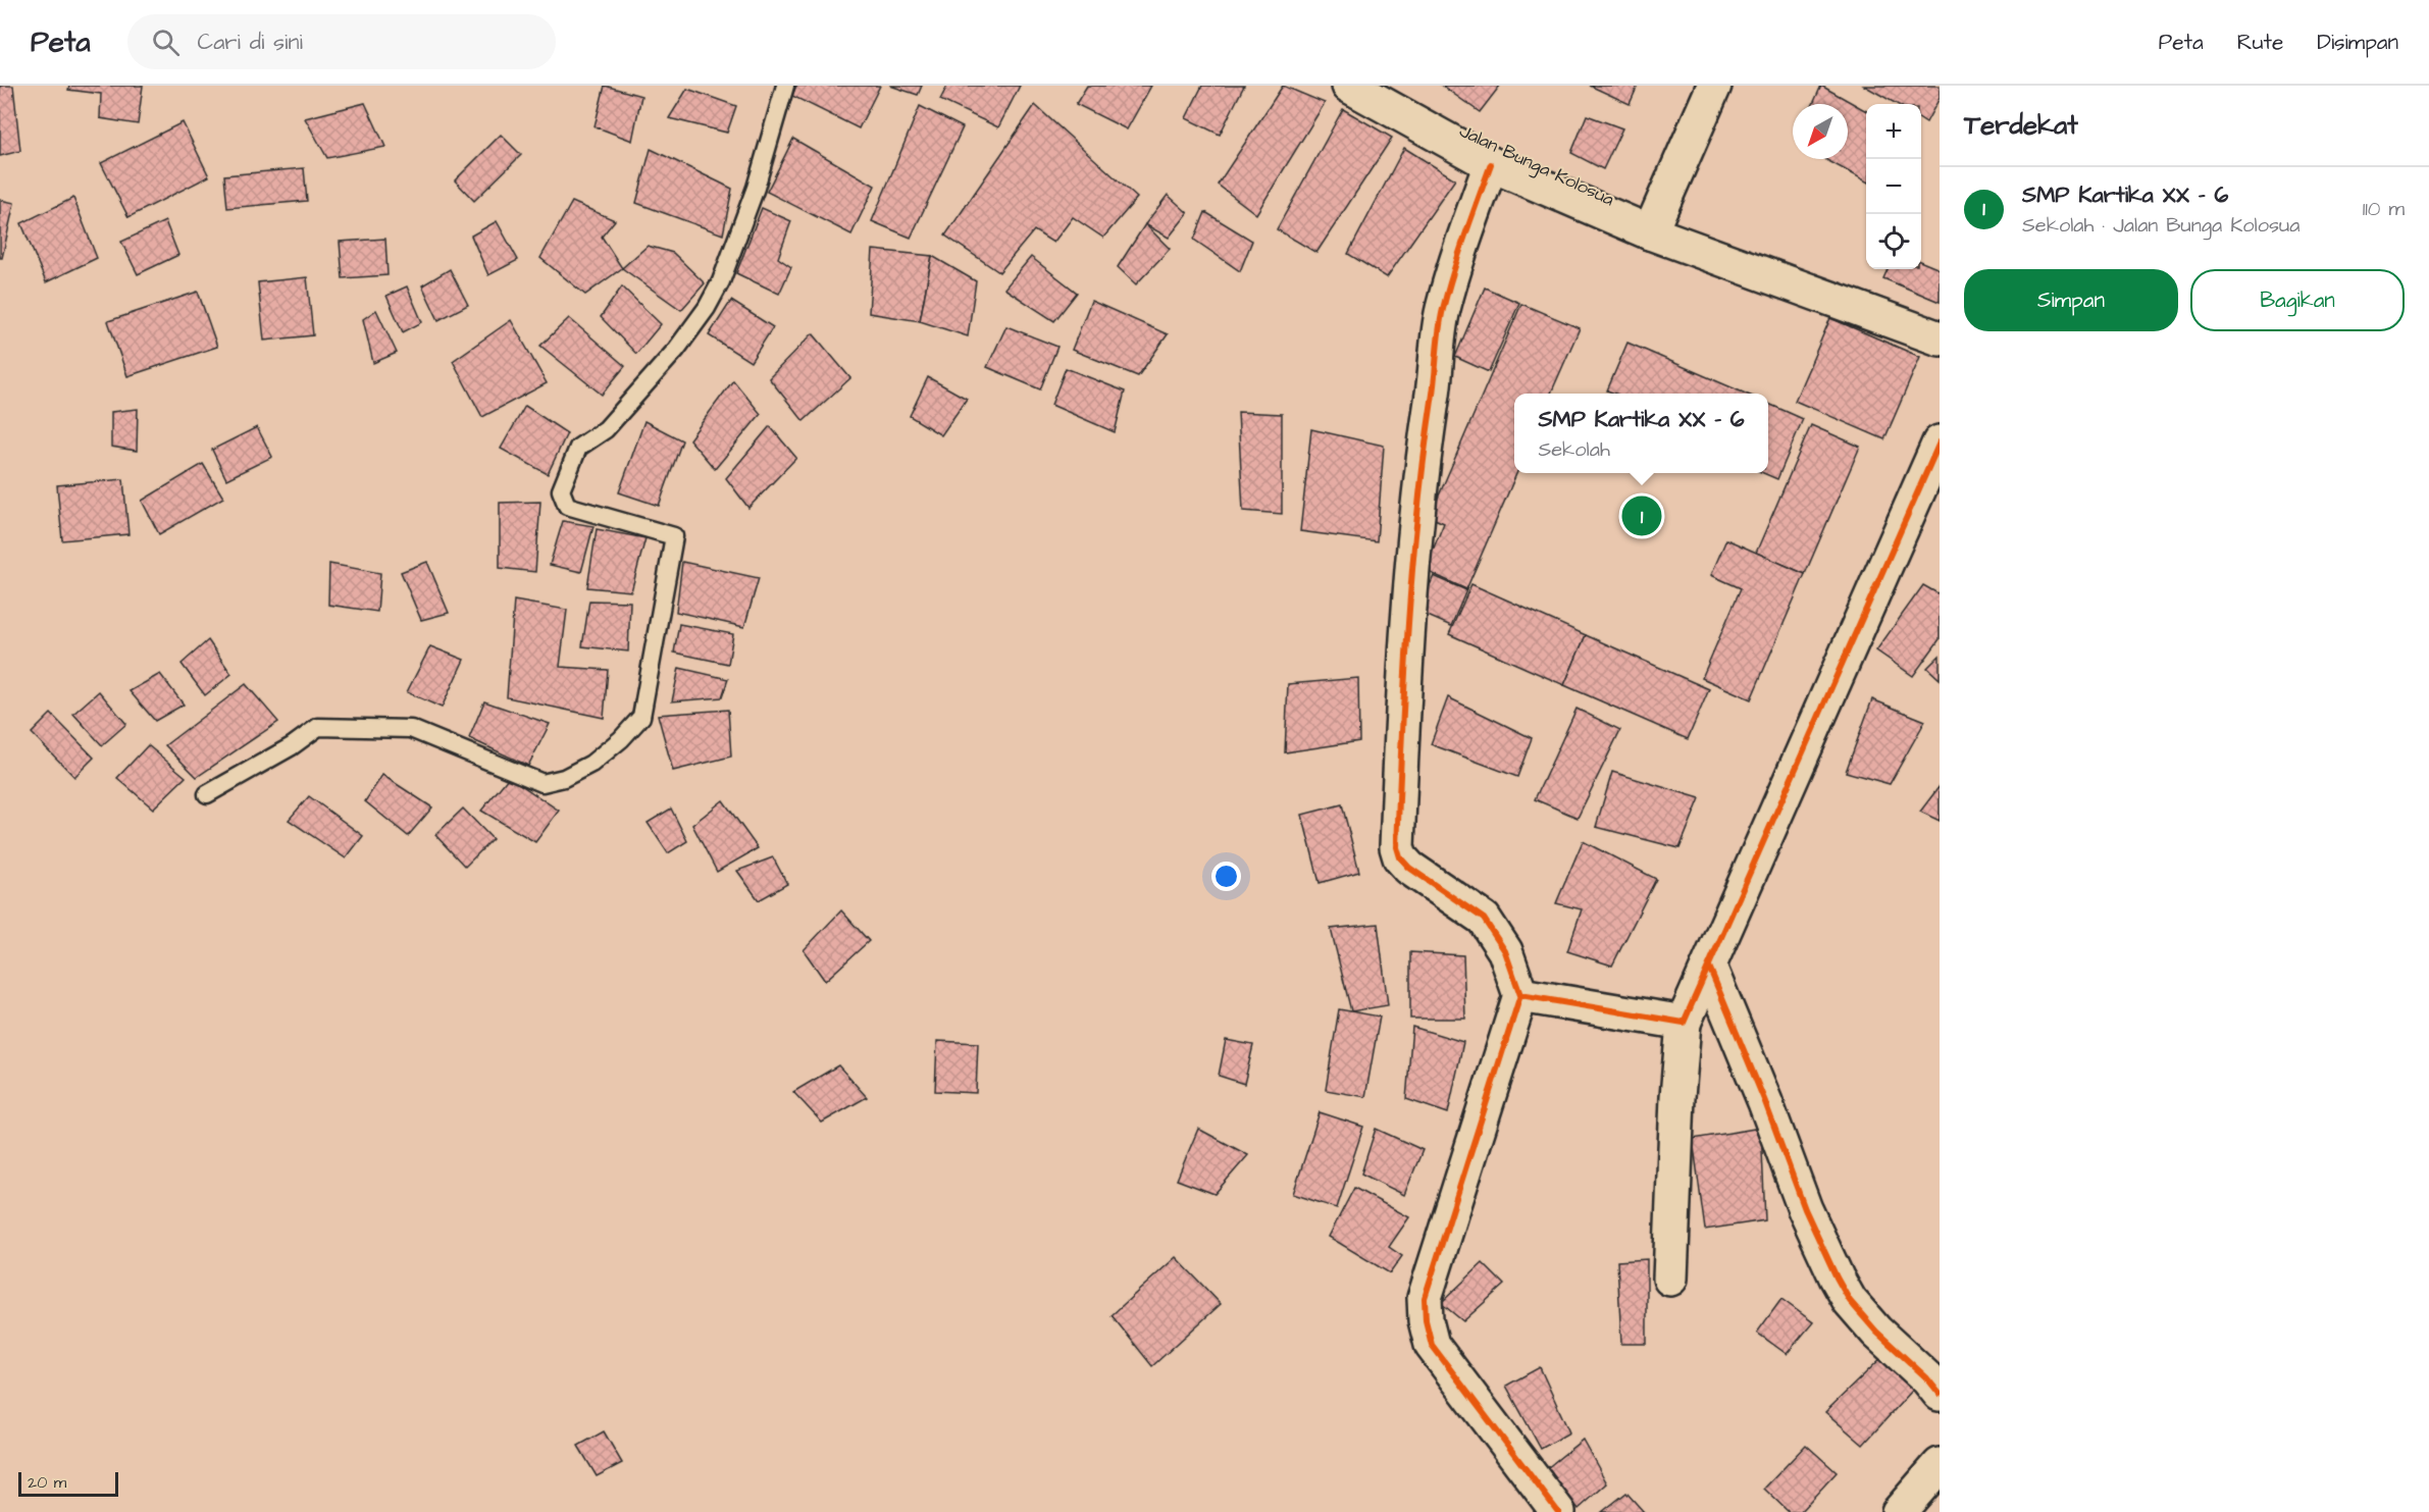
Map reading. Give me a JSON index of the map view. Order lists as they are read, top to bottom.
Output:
{
  "streets": {
    "street": ["Jalan Bunga Kolosua"]
  },
  "scale_bar": "20 m",
  "north": "bottom left",
  "page": {
    "header": "Peta",
    "search": "Cari di sini",
    "nav": ["Peta", "Rute", "Disimpan"],
    "heading": "Terdekat",
    "map_buttons": ["+", "−"],
    "list": [
      {
        "mark": "1",
        "name": "SMP Kartika XX - 6",
        "note": "Sekolah · Jalan Bunga Kolosua",
        "value": "110 m"
      }
    ],
    "buttons": ["Simpan", "Bagikan"],
    "popup": ["SMP Kartika XX - 6", "Sekolah"],
    "pins": "1",
    "scale": "20 m"
  }
}
